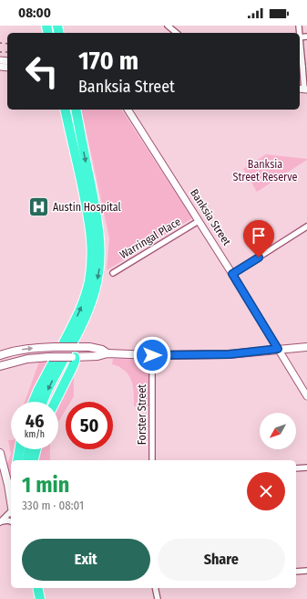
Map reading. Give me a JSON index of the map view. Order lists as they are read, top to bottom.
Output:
{
  "streets": {
    "street": ["Banksia Street", "Warringal Place", "Forster Street"]
  },
  "crossings": [
    ["Banksia Street", "Warringal Place"]
  ],
  "parks": ["Banksia Street Reserve"],
  "places": {
    "hospital": ["Austin Hospital"]
  },
  "north": "bottom left",
  "page": {
    "status": "08:00",
    "turn": ["170 m", "Banksia Street"],
    "speed": "46 km/h",
    "limit": "50",
    "heading": ["1 min", "330 m · 08:01"],
    "buttons": ["Exit", "Share"]
  }
}
